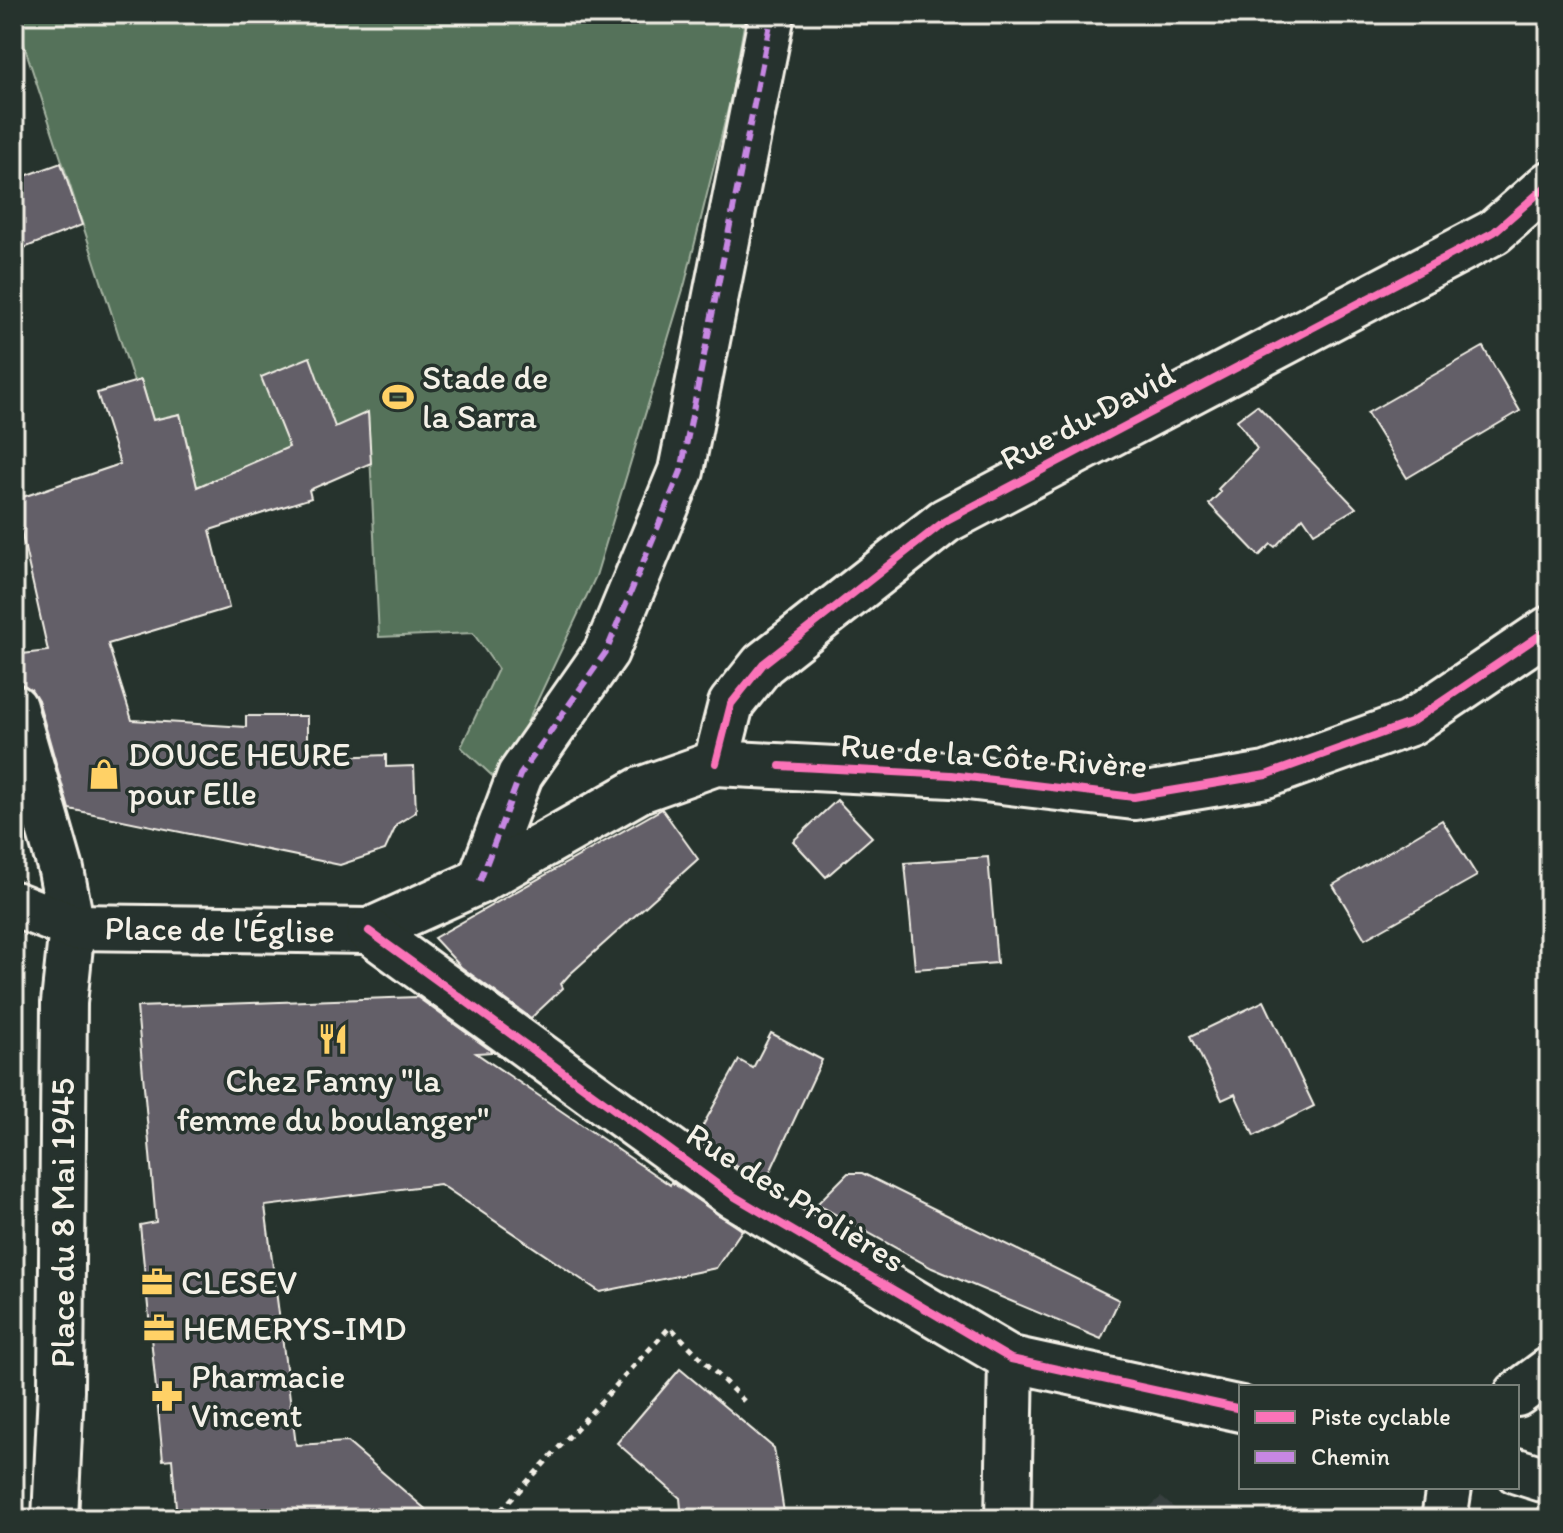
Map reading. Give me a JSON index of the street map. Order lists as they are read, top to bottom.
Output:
{
  "streets": {
    "street": [
      "Rue du David",
      "Rue de la Côte Rivère",
      "Place de l'Église",
      "Rue des Prolières",
      "Place du 8 Mai 1945"
    ]
  },
  "crossings": [
    ["Rue du David", "Rue de la Côte Rivère"],
    ["Rue de la Côte Rivère", "Place de l'Église"],
    ["Rue de la Côte Rivère", "Rue des Prolières"],
    ["Place de l'Église", "Rue des Prolières"],
    ["Place de l'Église", "Place du 8 Mai 1945"]
  ],
  "places": {
    "sports": ["Stade de la Sarra"],
    "shop": ["DOUCE HEURE pour Elle"],
    "restaurant": ["Chez Fanny \"la femme du boulanger\""],
    "office": ["CLESEV", "HEMERYS-IMD"],
    "pharmacy": ["Pharmacie Vincent"]
  },
  "legend": ["Piste cyclable", "Chemin"]
}
